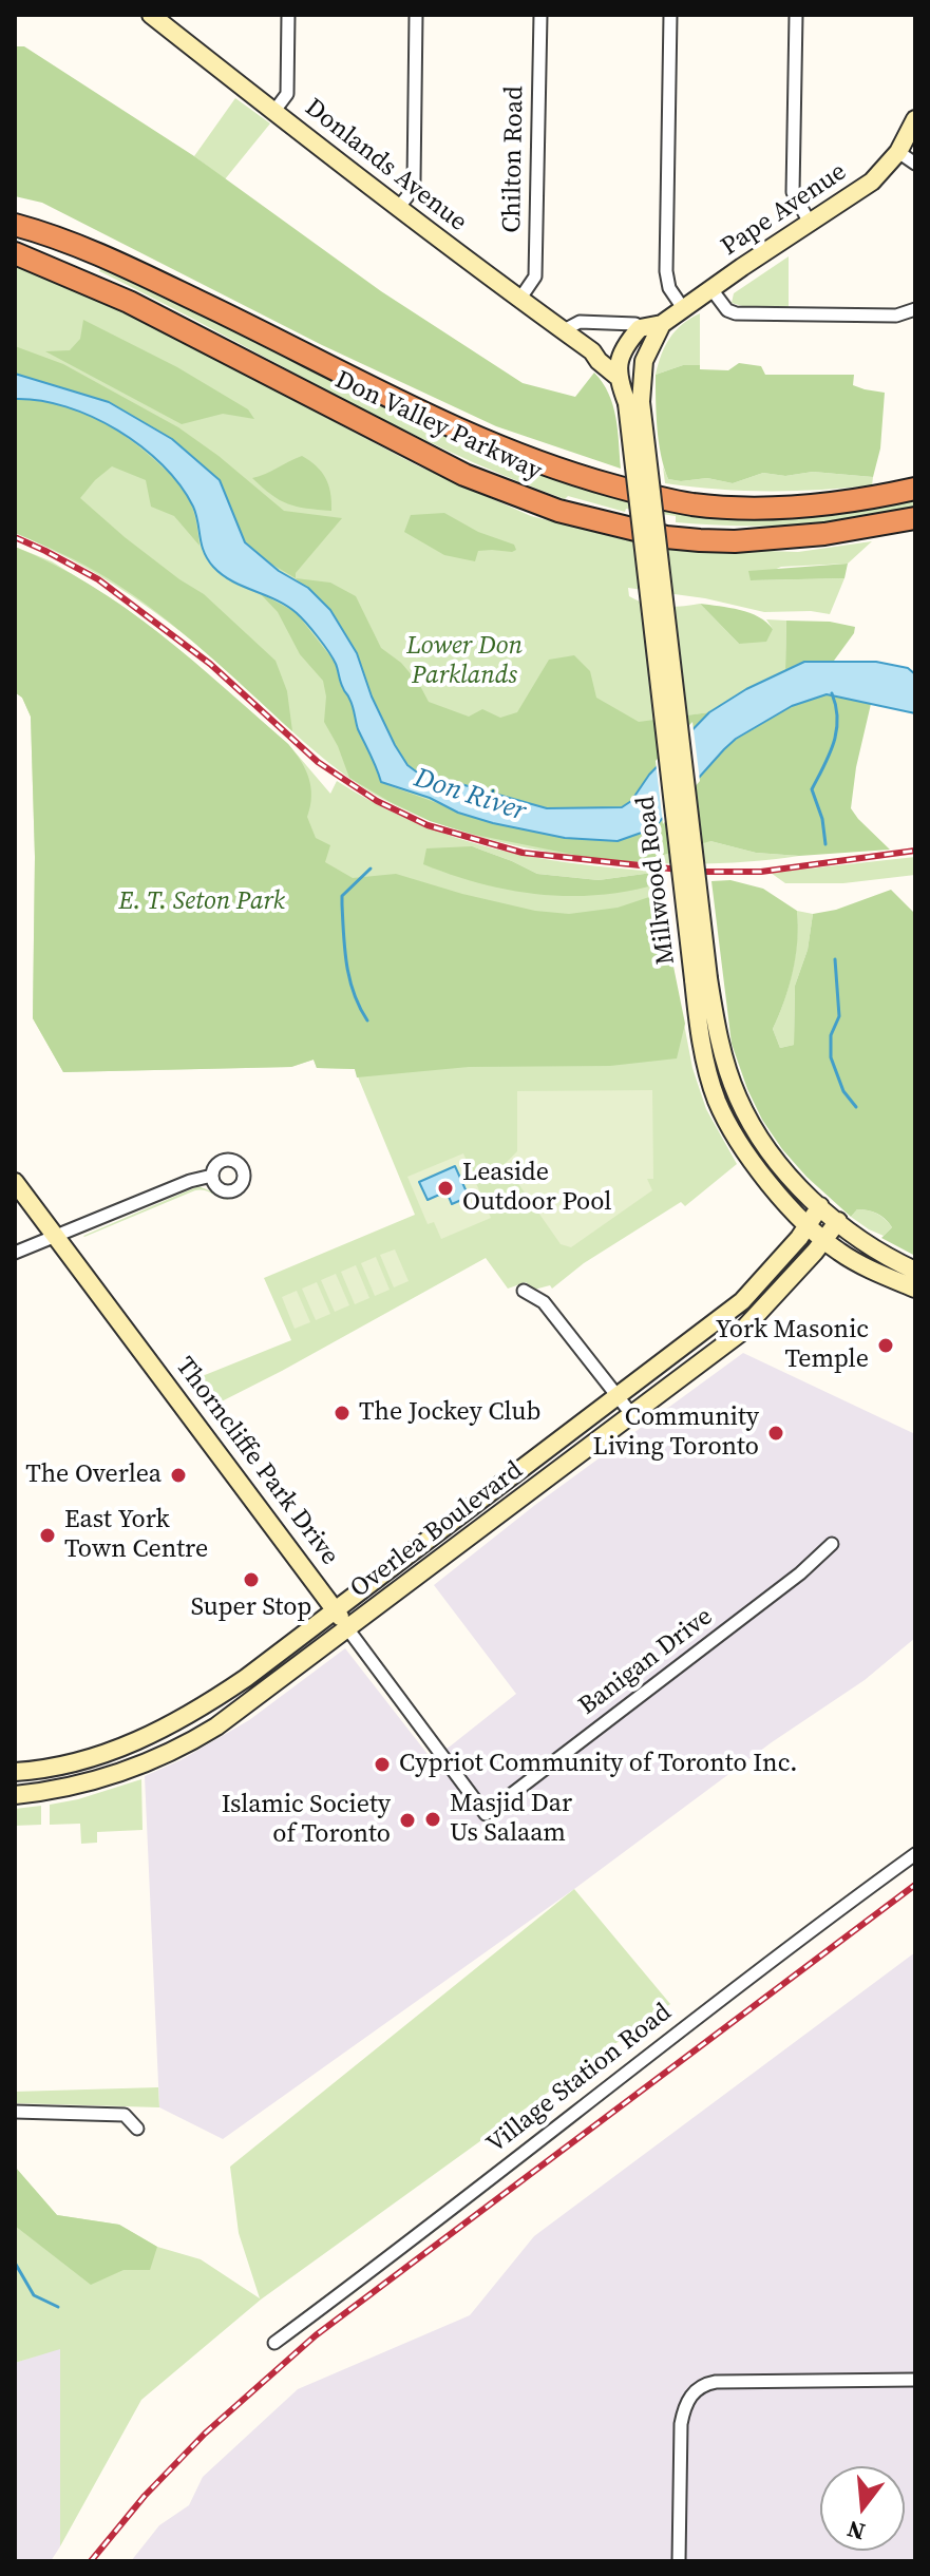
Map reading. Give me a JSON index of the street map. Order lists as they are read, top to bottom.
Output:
{
  "streets": {
    "highway": ["Don Valley Parkway"],
    "main road": [
      "Donlands Avenue",
      "Pape Avenue",
      "Millwood Road",
      "Thorncliffe Park Drive",
      "Overlea Boulevard"
    ],
    "street": ["Chilton Road", "Banigan Drive", "Village Station Road"]
  },
  "crossings": [
    ["Chilton Road", "Donlands Avenue"],
    ["Pape Avenue", "Millwood Road"],
    ["Millwood Road", "Overlea Boulevard"],
    ["Thorncliffe Park Drive", "Overlea Boulevard"],
    ["Thorncliffe Park Drive", "Banigan Drive"]
  ],
  "water": ["Don River"],
  "parks": ["Lower Don Parklands", "E. T. Seton Park"],
  "places": [
    "Leaside Outdoor Pool",
    "York Masonic Temple",
    "The Jockey Club",
    "Community Living Toronto",
    "The Overlea",
    "East York Town Centre",
    "Super Stop",
    "Cypriot Community of Toronto Inc.",
    "Masjid Dar Us Salaam",
    "Islamic Society of Toronto"
  ],
  "north": "bottom"
}
